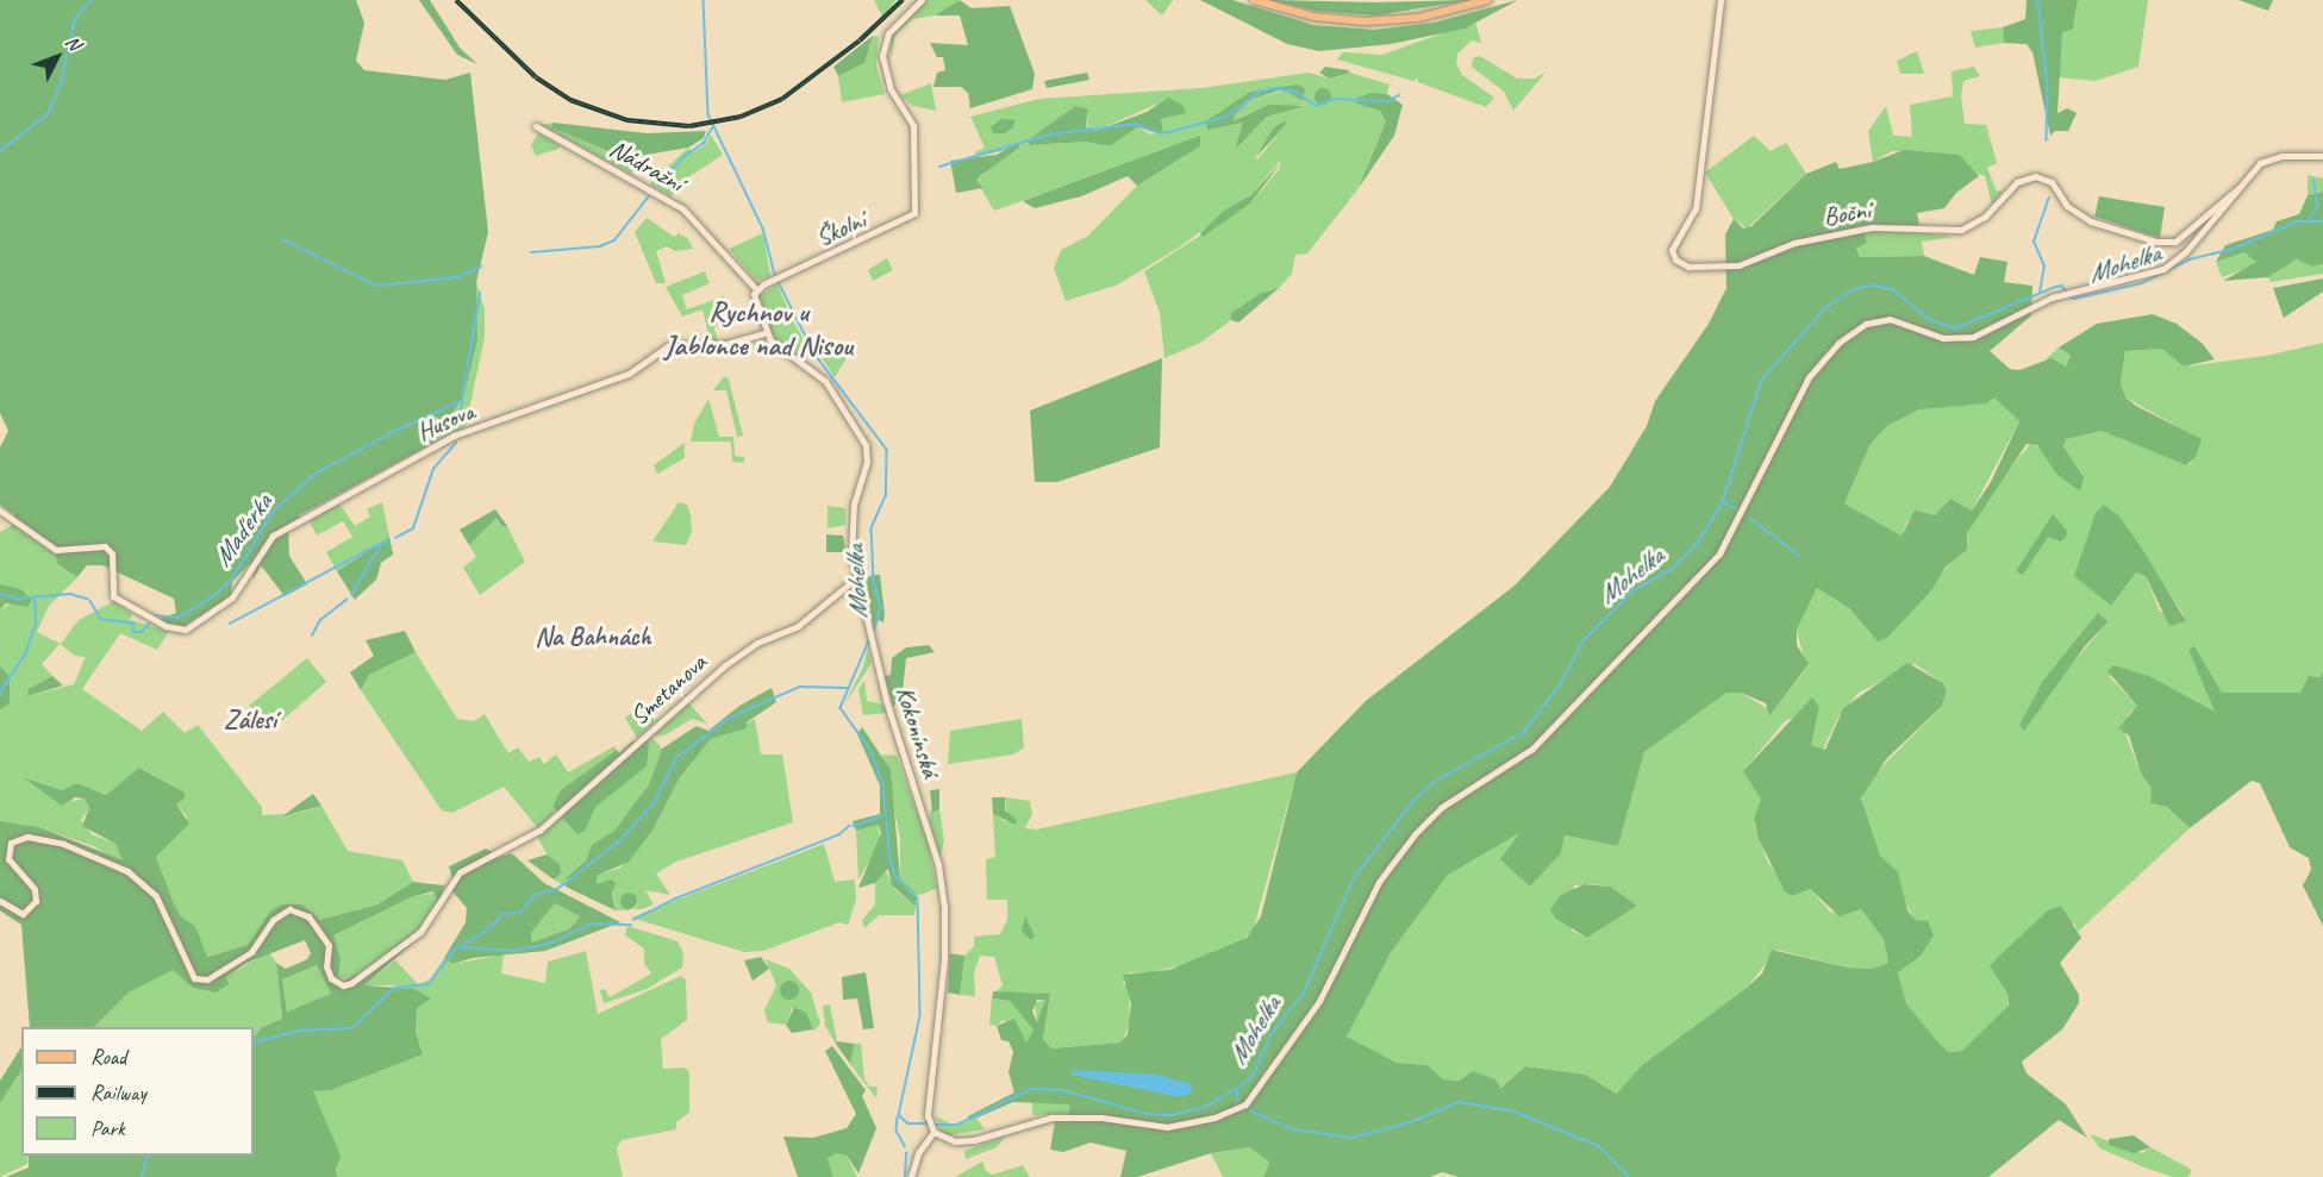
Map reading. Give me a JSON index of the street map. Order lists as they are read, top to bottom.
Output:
{
  "streets": {
    "street": [
      "Nádražní",
      "Boční",
      "Školní",
      "Husova",
      "Smetanova",
      "Kokonínská"
    ]
  },
  "crossings": [
    ["Nádražní", "Školní"],
    ["Husova", "Kokonínská"],
    ["Smetanova", "Kokonínská"]
  ],
  "districts": ["Rychnov u Jablonce nad Nisou", "Na Bahnách", "Zálesí"],
  "water": ["Mohelka", "Maďerka"],
  "legend": ["Road", "Railway", "Park"],
  "north": "top right"
}
